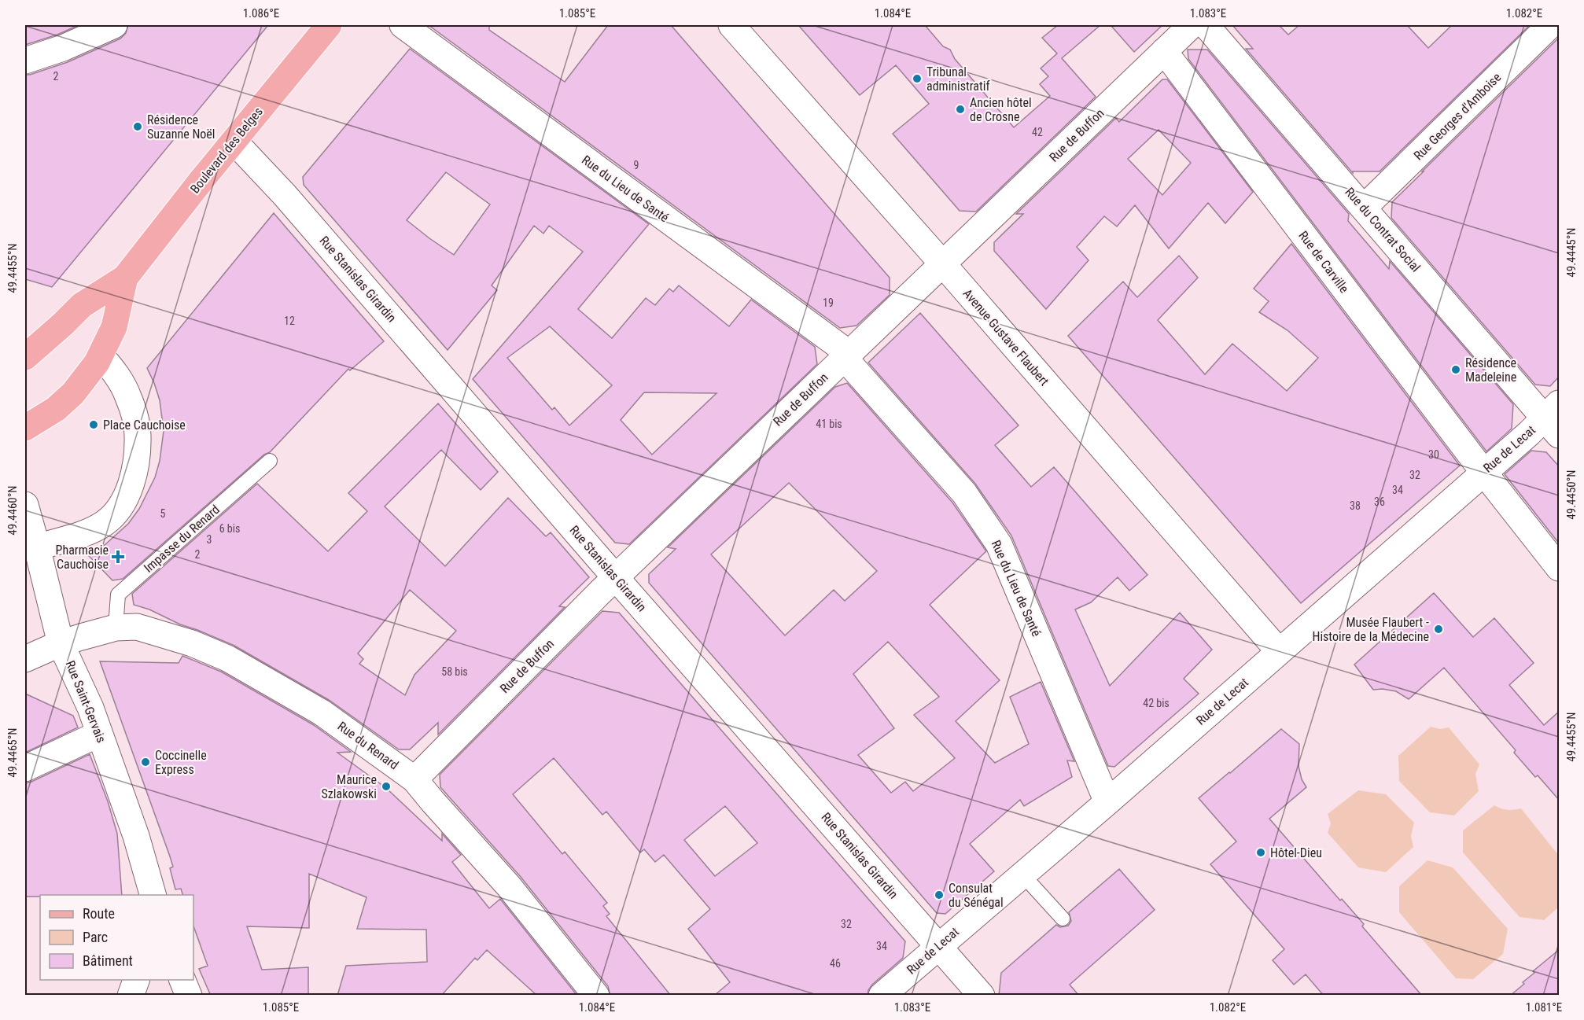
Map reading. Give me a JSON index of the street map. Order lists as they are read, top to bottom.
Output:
{
  "streets": {
    "main road": ["Boulevard des Belges"],
    "street": [
      "Rue Georges d'Amboise",
      "Rue de Buffon",
      "Rue du Lieu de Santé",
      "Rue du Contrat Social",
      "Rue de Carville",
      "Rue Stanislas Girardin",
      "Avenue Gustave Flaubert",
      "Rue de Lecat",
      "Rue Saint-Gervais",
      "Rue du Renard"
    ],
    "lane": ["Impasse du Renard"]
  },
  "crossings": [
    ["Rue Georges d'Amboise", "Rue du Contrat Social"],
    ["Rue de Buffon", "Rue du Lieu de Santé"],
    ["Rue de Buffon", "Rue de Carville"],
    ["Rue de Buffon", "Rue Stanislas Girardin"],
    ["Rue de Buffon", "Avenue Gustave Flaubert"],
    ["Rue de Buffon", "Rue du Renard"],
    ["Boulevard des Belges", "Rue Stanislas Girardin"],
    ["Rue du Lieu de Santé", "Rue de Lecat"],
    ["Rue du Contrat Social", "Rue de Lecat"],
    ["Rue de Carville", "Rue de Lecat"],
    ["Rue Stanislas Girardin", "Rue de Lecat"],
    ["Avenue Gustave Flaubert", "Rue de Lecat"],
    ["Impasse du Renard", "Rue du Renard"],
    ["Rue Saint-Gervais", "Rue du Renard"]
  ],
  "places": {
    "other": [
      "Tribunal administratif",
      "Ancien hôtel de Crosne",
      "Résidence Suzanne Noël",
      "Résidence Madeleine",
      "Place Cauchoise",
      "Musée Flaubert - Histoire de la Médecine",
      "Coccinelle Express",
      "Maurice Szlakowski",
      "Hôtel-Dieu",
      "Consulat du Sénégal"
    ],
    "health": ["Pharmacie Cauchoise"]
  },
  "house_numbers": [
    "2",
    "42",
    "9",
    "19",
    "12",
    "41 bis",
    "30",
    "32",
    "34",
    "36",
    "38",
    "5",
    "6 bis",
    "3",
    "2",
    "58 bis",
    "42 bis",
    "32",
    "34",
    "46"
  ],
  "legend": ["Route", "Parc", "Bâtiment"],
  "coordinates": [
    "1.086°E",
    "1.085°E",
    "1.084°E",
    "1.083°E",
    "1.082°E",
    "49.4445°N",
    "49.4455°N",
    "49.4450°N",
    "49.4460°N",
    "49.4465°N",
    "1.081°E"
  ]
}
